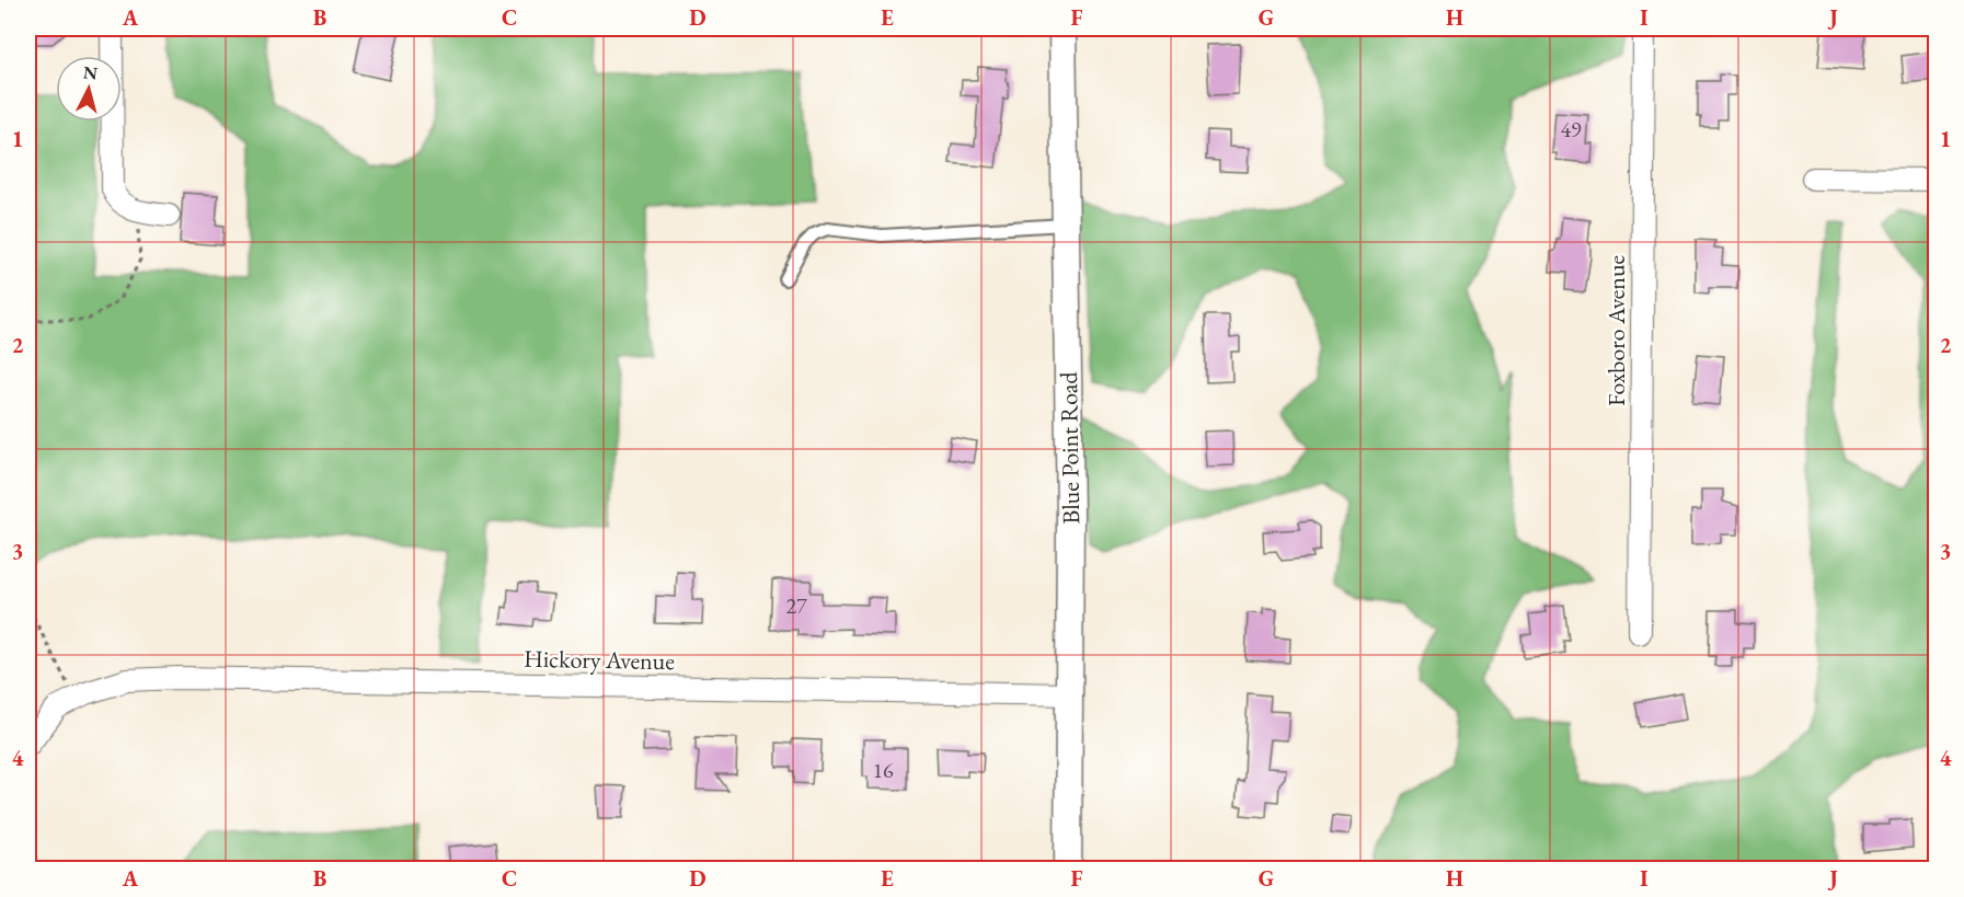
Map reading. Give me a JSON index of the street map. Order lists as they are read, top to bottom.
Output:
{
  "streets": {
    "street": ["Foxboro Avenue", "Blue Point Road", "Hickory Avenue"]
  },
  "crossings": [
    ["Blue Point Road", "Hickory Avenue"]
  ],
  "house_numbers": ["49", "27", "16"],
  "north": "top",
  "grid": {
    "columns": [
      "A",
      "B",
      "C",
      "D",
      "E",
      "F",
      "G",
      "H",
      "I",
      "J"
    ],
    "rows": [
      "1",
      "2",
      "3",
      "4"
    ]
  }
}
